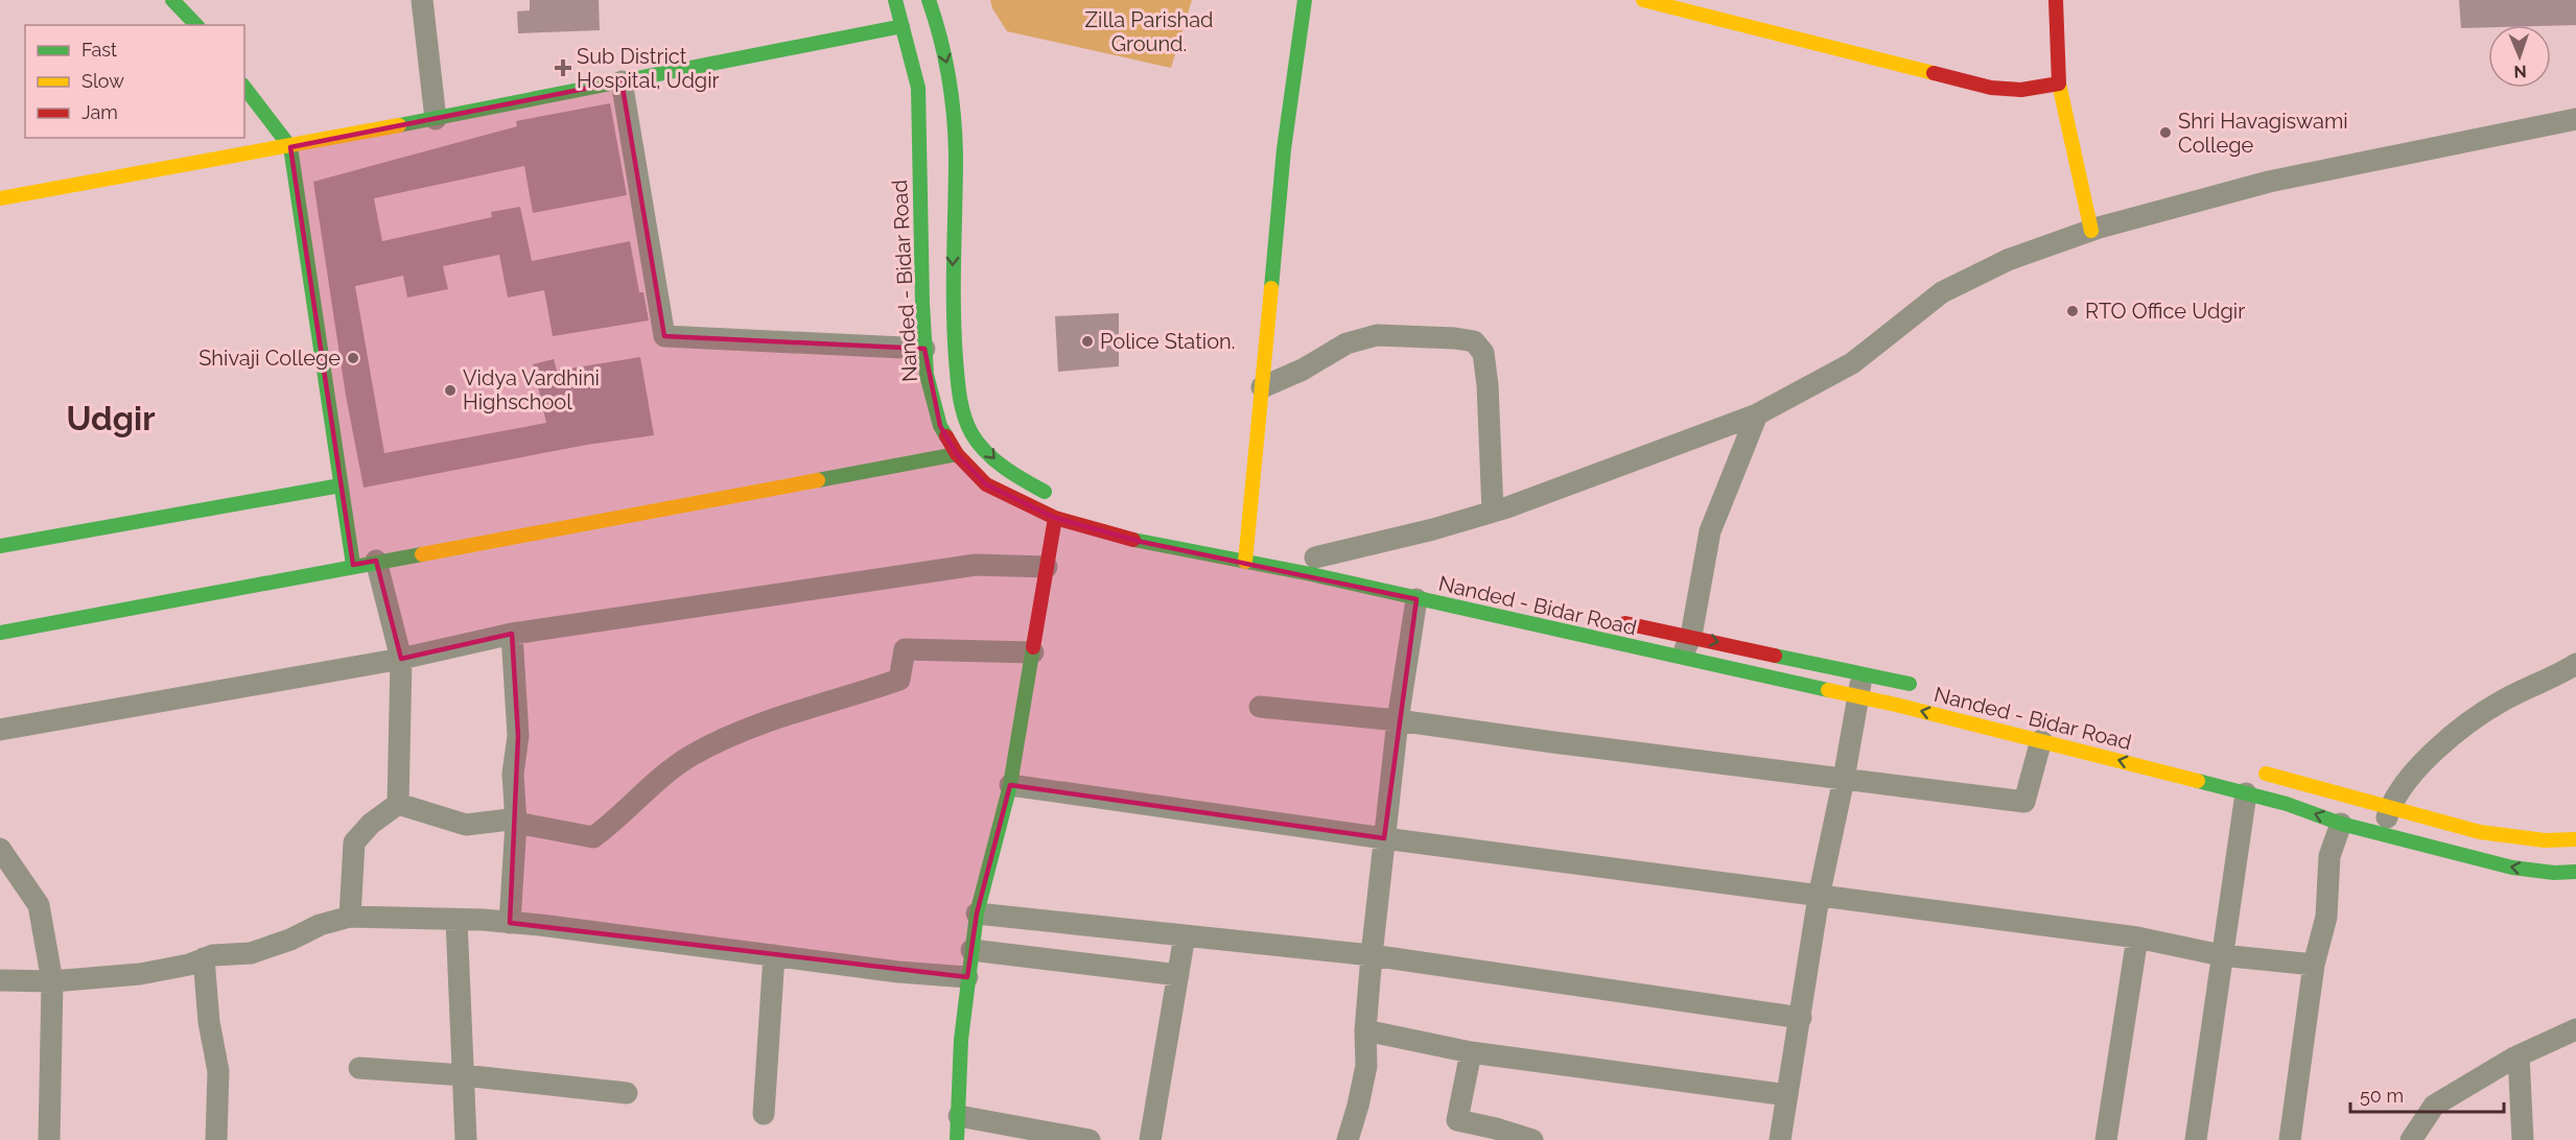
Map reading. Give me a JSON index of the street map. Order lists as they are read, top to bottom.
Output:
{
  "streets": {
    "main road": ["Nanded - Bidar Road"]
  },
  "districts": ["Udgir"],
  "parks": ["Zilla Parishad Ground."],
  "places": {
    "health": ["Sub District Hospital, Udgir"],
    "other": [
      "Shri Havagiswami College",
      "RTO Office Udgir",
      "Police Station.",
      "Shivaji College",
      "Vidya Vardhini Highschool"
    ]
  },
  "legend": ["Fast", "Slow", "Jam"],
  "scale_bar": "50 m",
  "north": "bottom"
}
